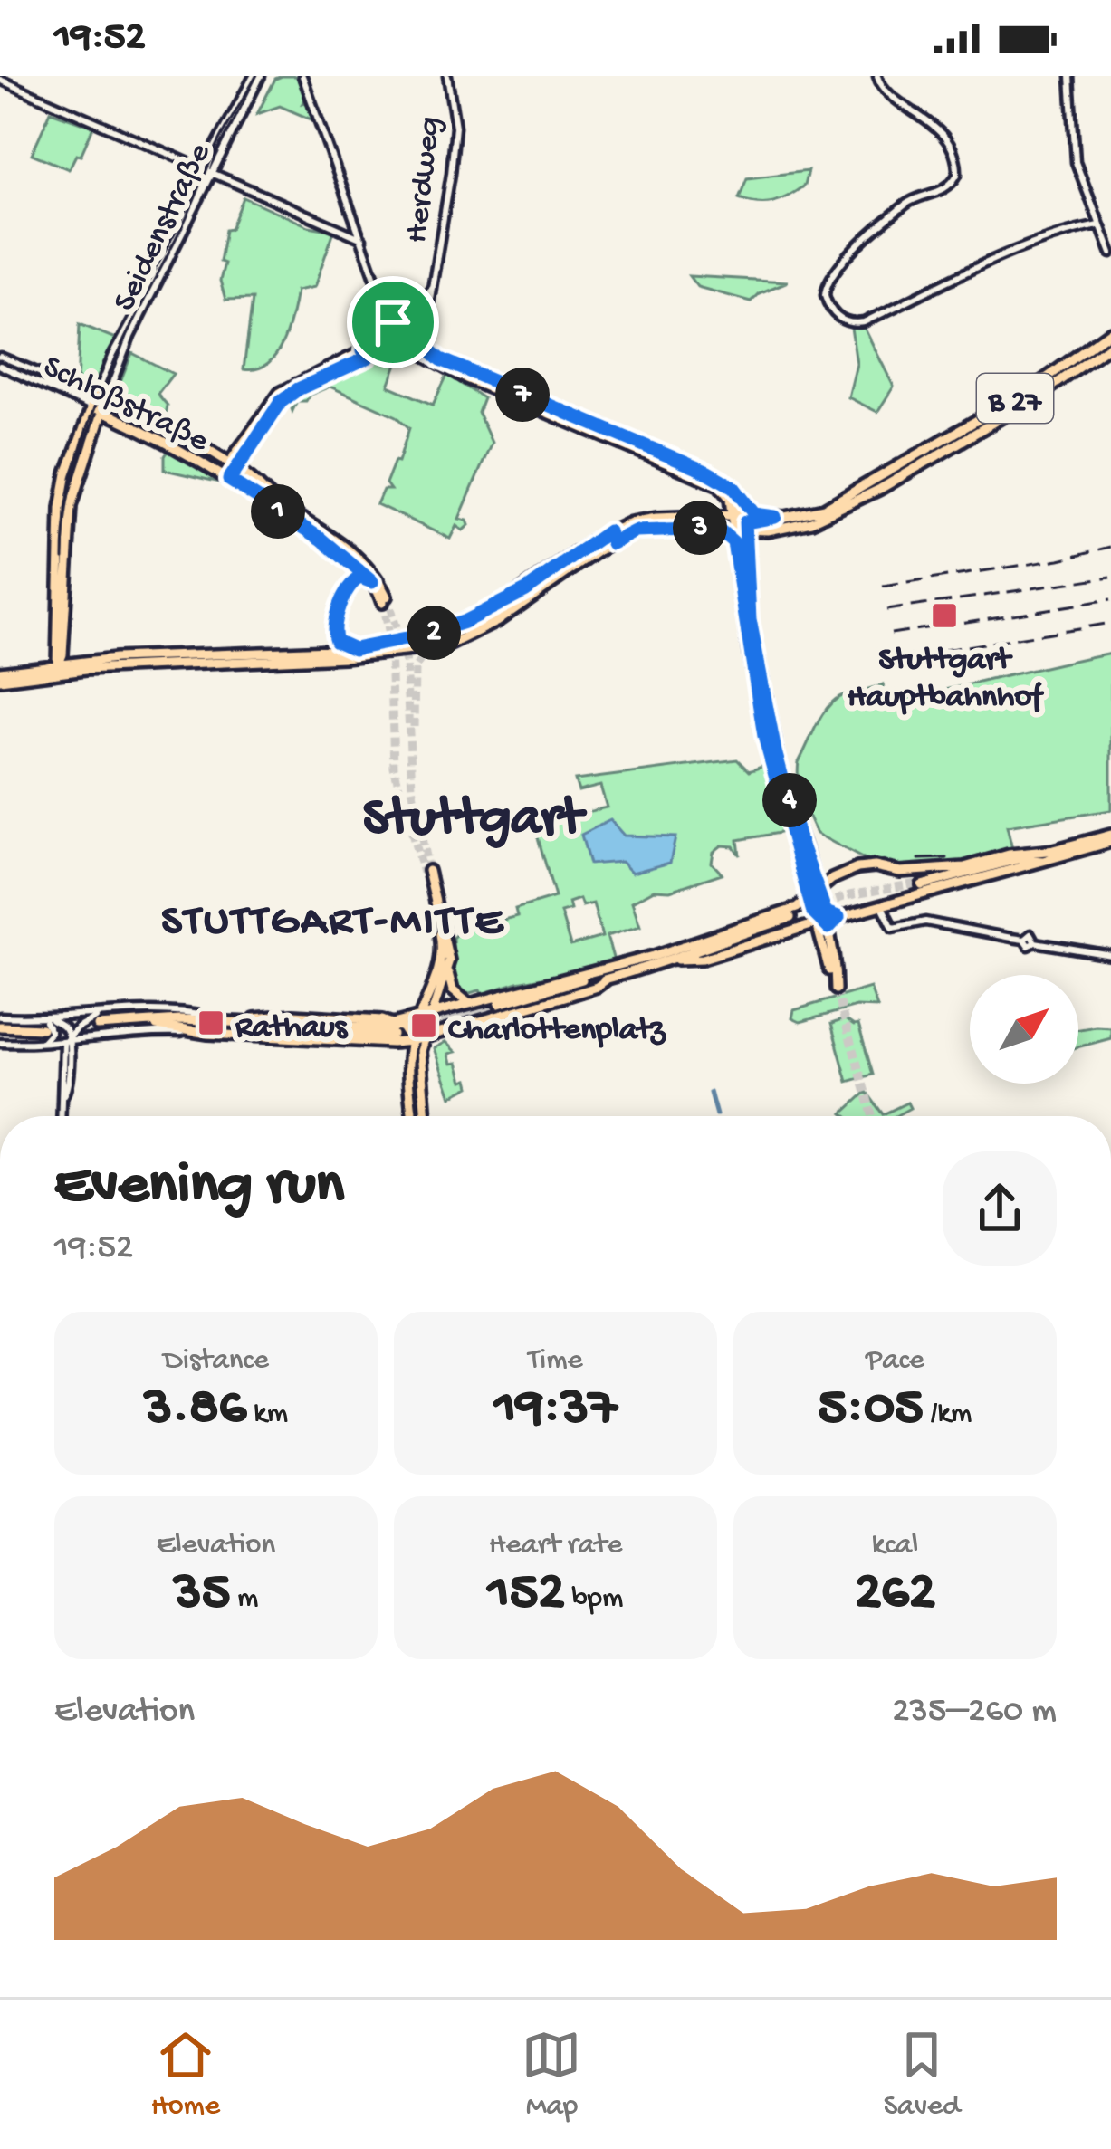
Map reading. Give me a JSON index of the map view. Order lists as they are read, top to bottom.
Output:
{
  "streets": {
    "main road": ["B 27", "Schloßstraße"],
    "street": ["Herdweg", "Seidenstraße"]
  },
  "crossings": [
    ["Seidenstraße", "Schloßstraße"]
  ],
  "districts": ["Stuttgart", "STUTTGART-MITTE"],
  "places": {
    "transit": ["Stuttgart Hauptbahnhof", "Rathaus", "Charlottenplatz"]
  },
  "north": "top right",
  "page": {
    "status": "19:52",
    "pins": [
      "7",
      "1",
      "3",
      "2",
      "4"
    ],
    "heading": ["Evening run", "19:52"],
    "stats": [
      ["Distance", "3.86 km"],
      ["Time", "19:37"],
      ["Pace", "5:05 /km"],
      ["Elevation", "35 m"],
      ["Heart rate", "152 bpm"],
      ["kcal", "262"]
    ],
    "chart": ["Elevation", "235–260 m"],
    "tabs": ["Home", "Map", "Saved"]
  }
}
